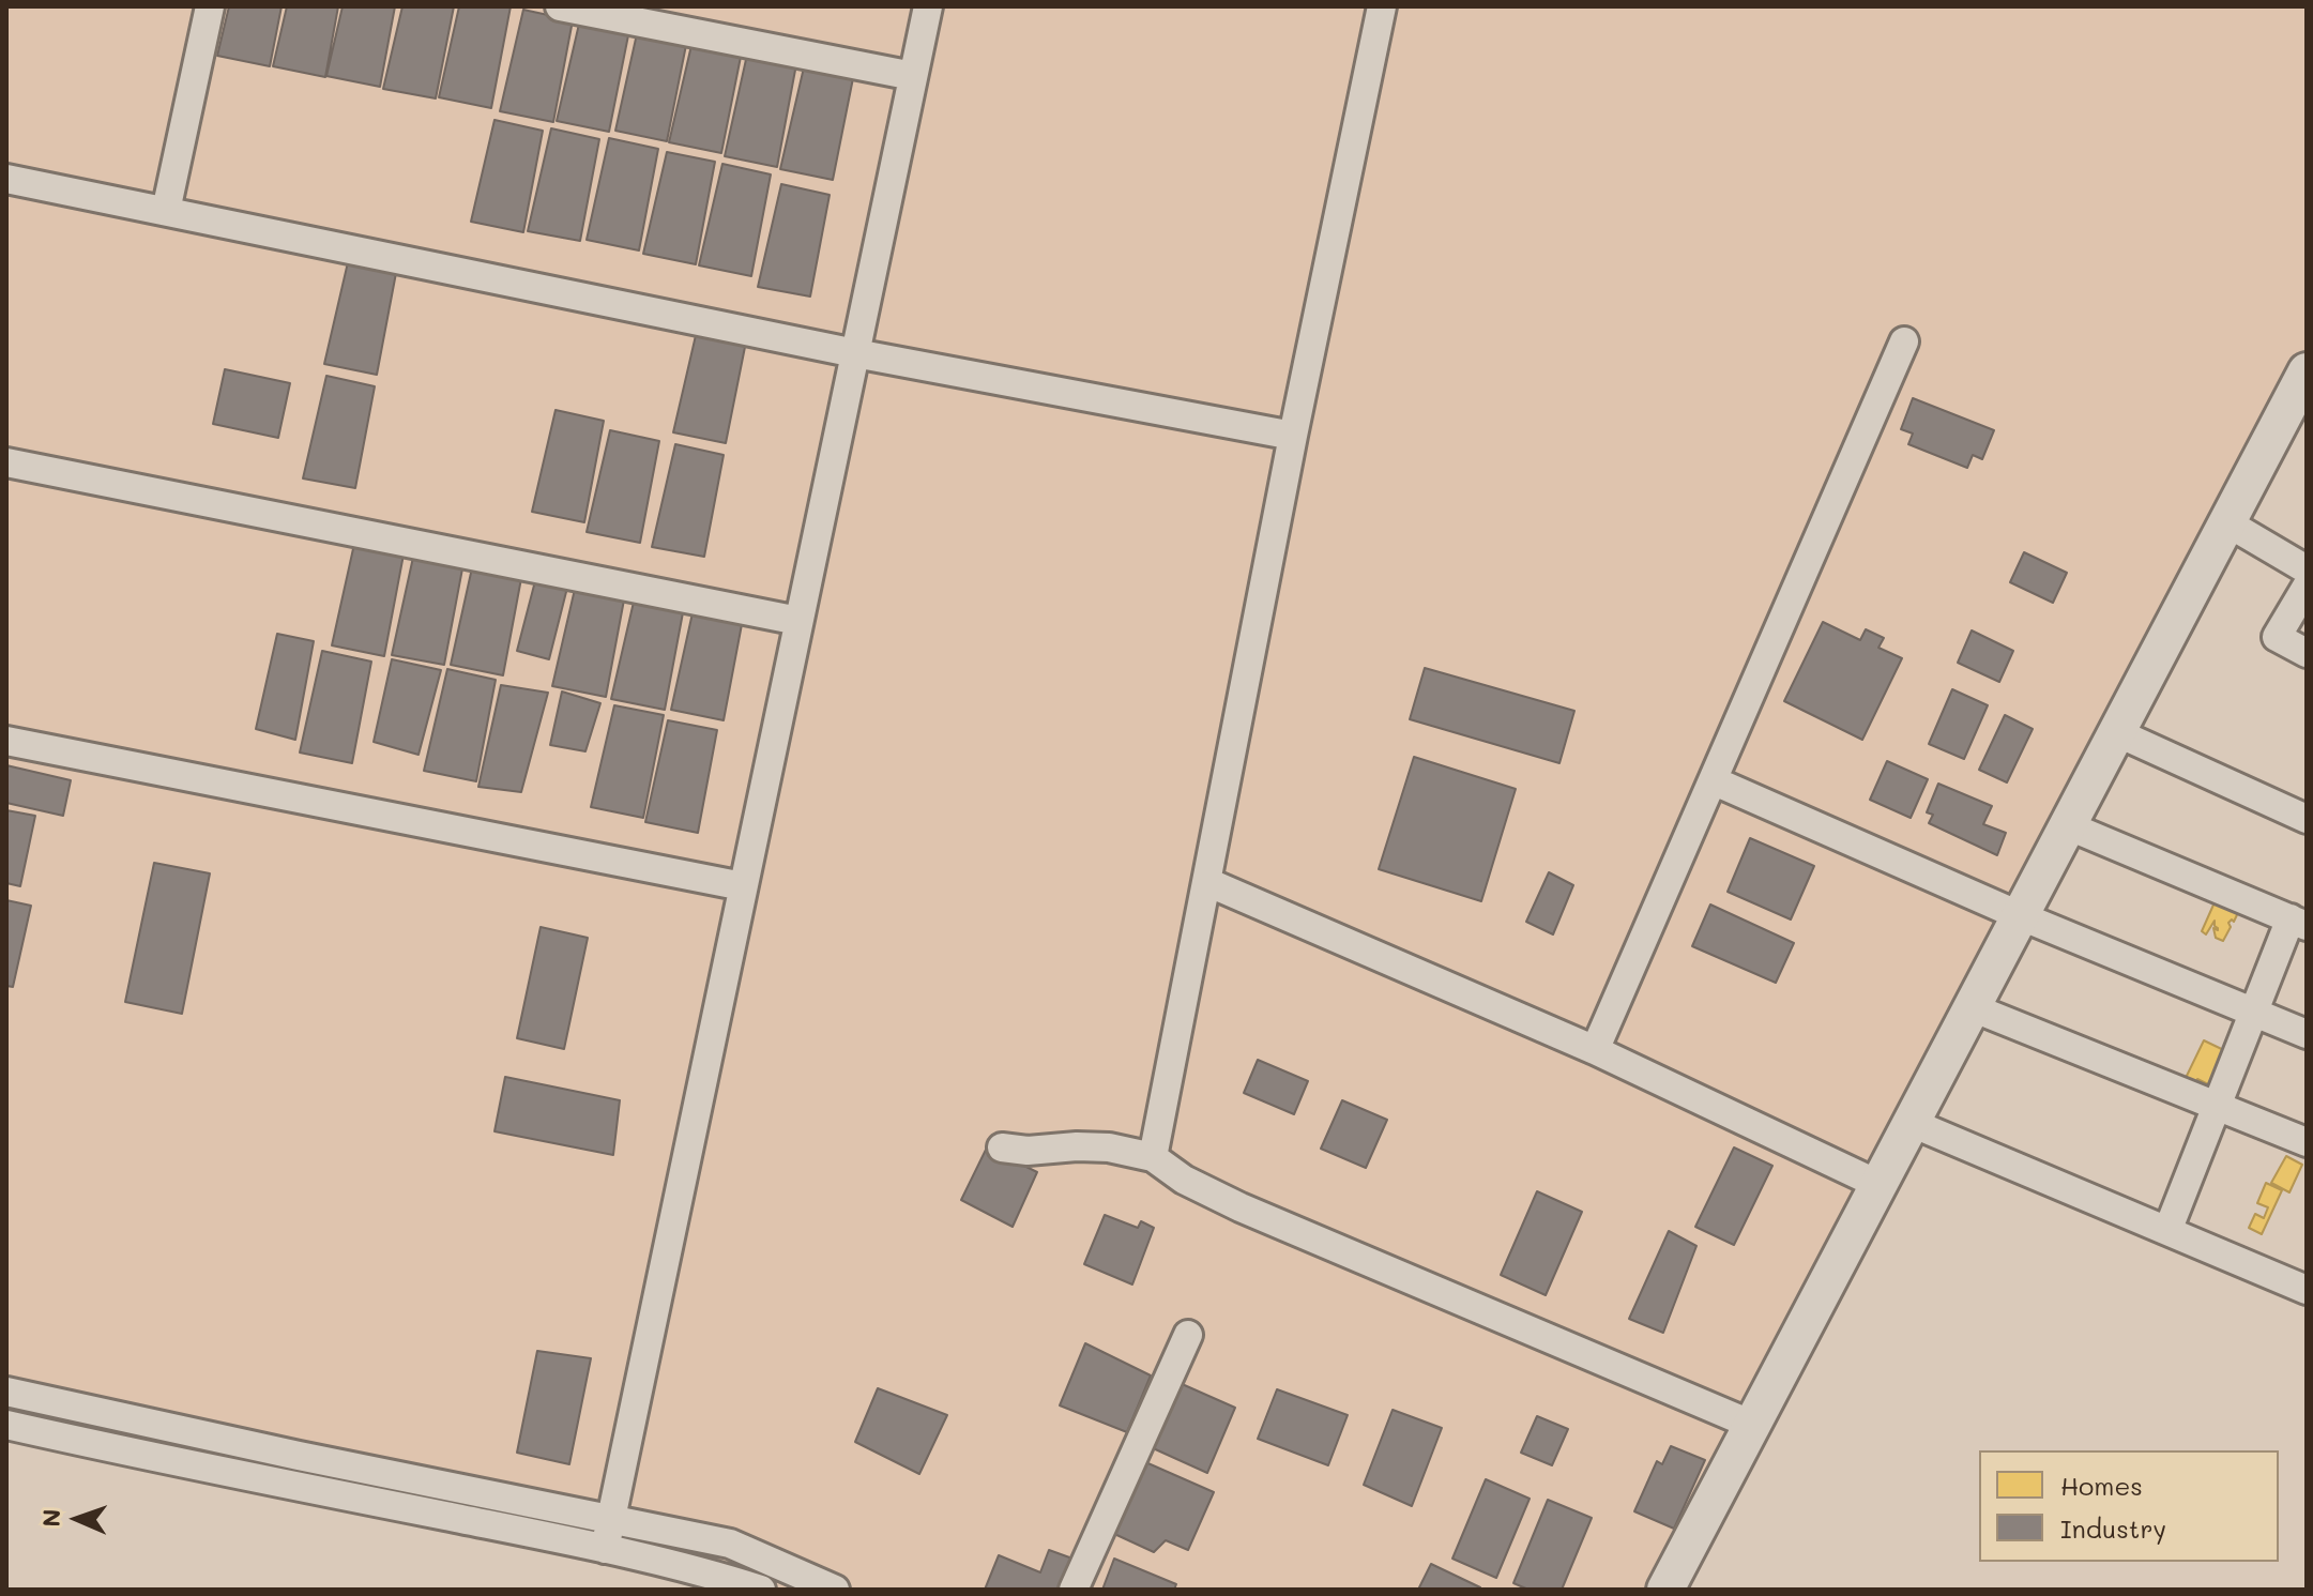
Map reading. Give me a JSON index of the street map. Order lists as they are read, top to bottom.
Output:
{
  "legend": ["Homes", "Industry"],
  "north": "left"
}
